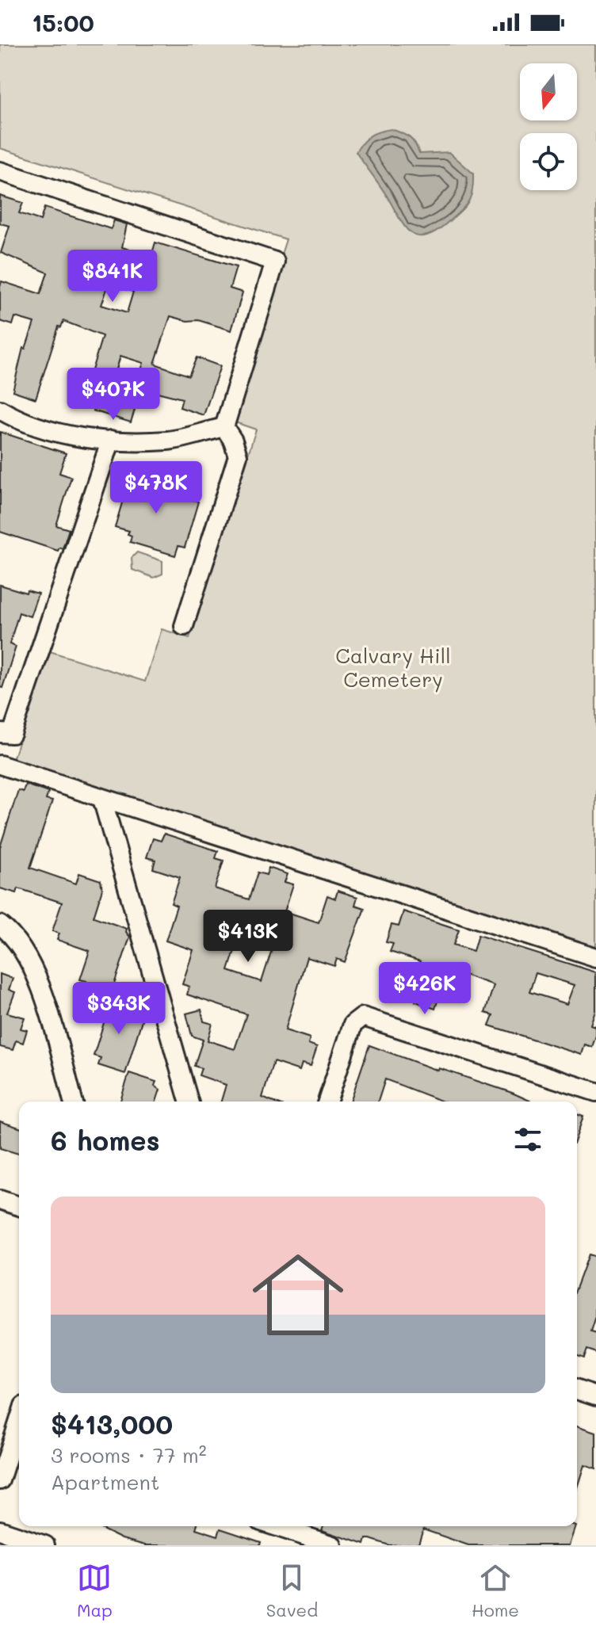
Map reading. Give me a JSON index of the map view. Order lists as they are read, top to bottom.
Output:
{
  "parks": ["Calvary Hill Cemetery"],
  "north": "bottom",
  "page": {
    "status": "15:00",
    "price": [
      "$841K",
      "$407K",
      "$478K",
      "$413K",
      "$426K",
      "$343K"
    ],
    "heading": "6 homes",
    "list": [
      {
        "name": "$413,000",
        "note": "3 rooms · 77 m² · Apartment"
      }
    ],
    "tabs": ["Map", "Saved", "Home"]
  }
}
